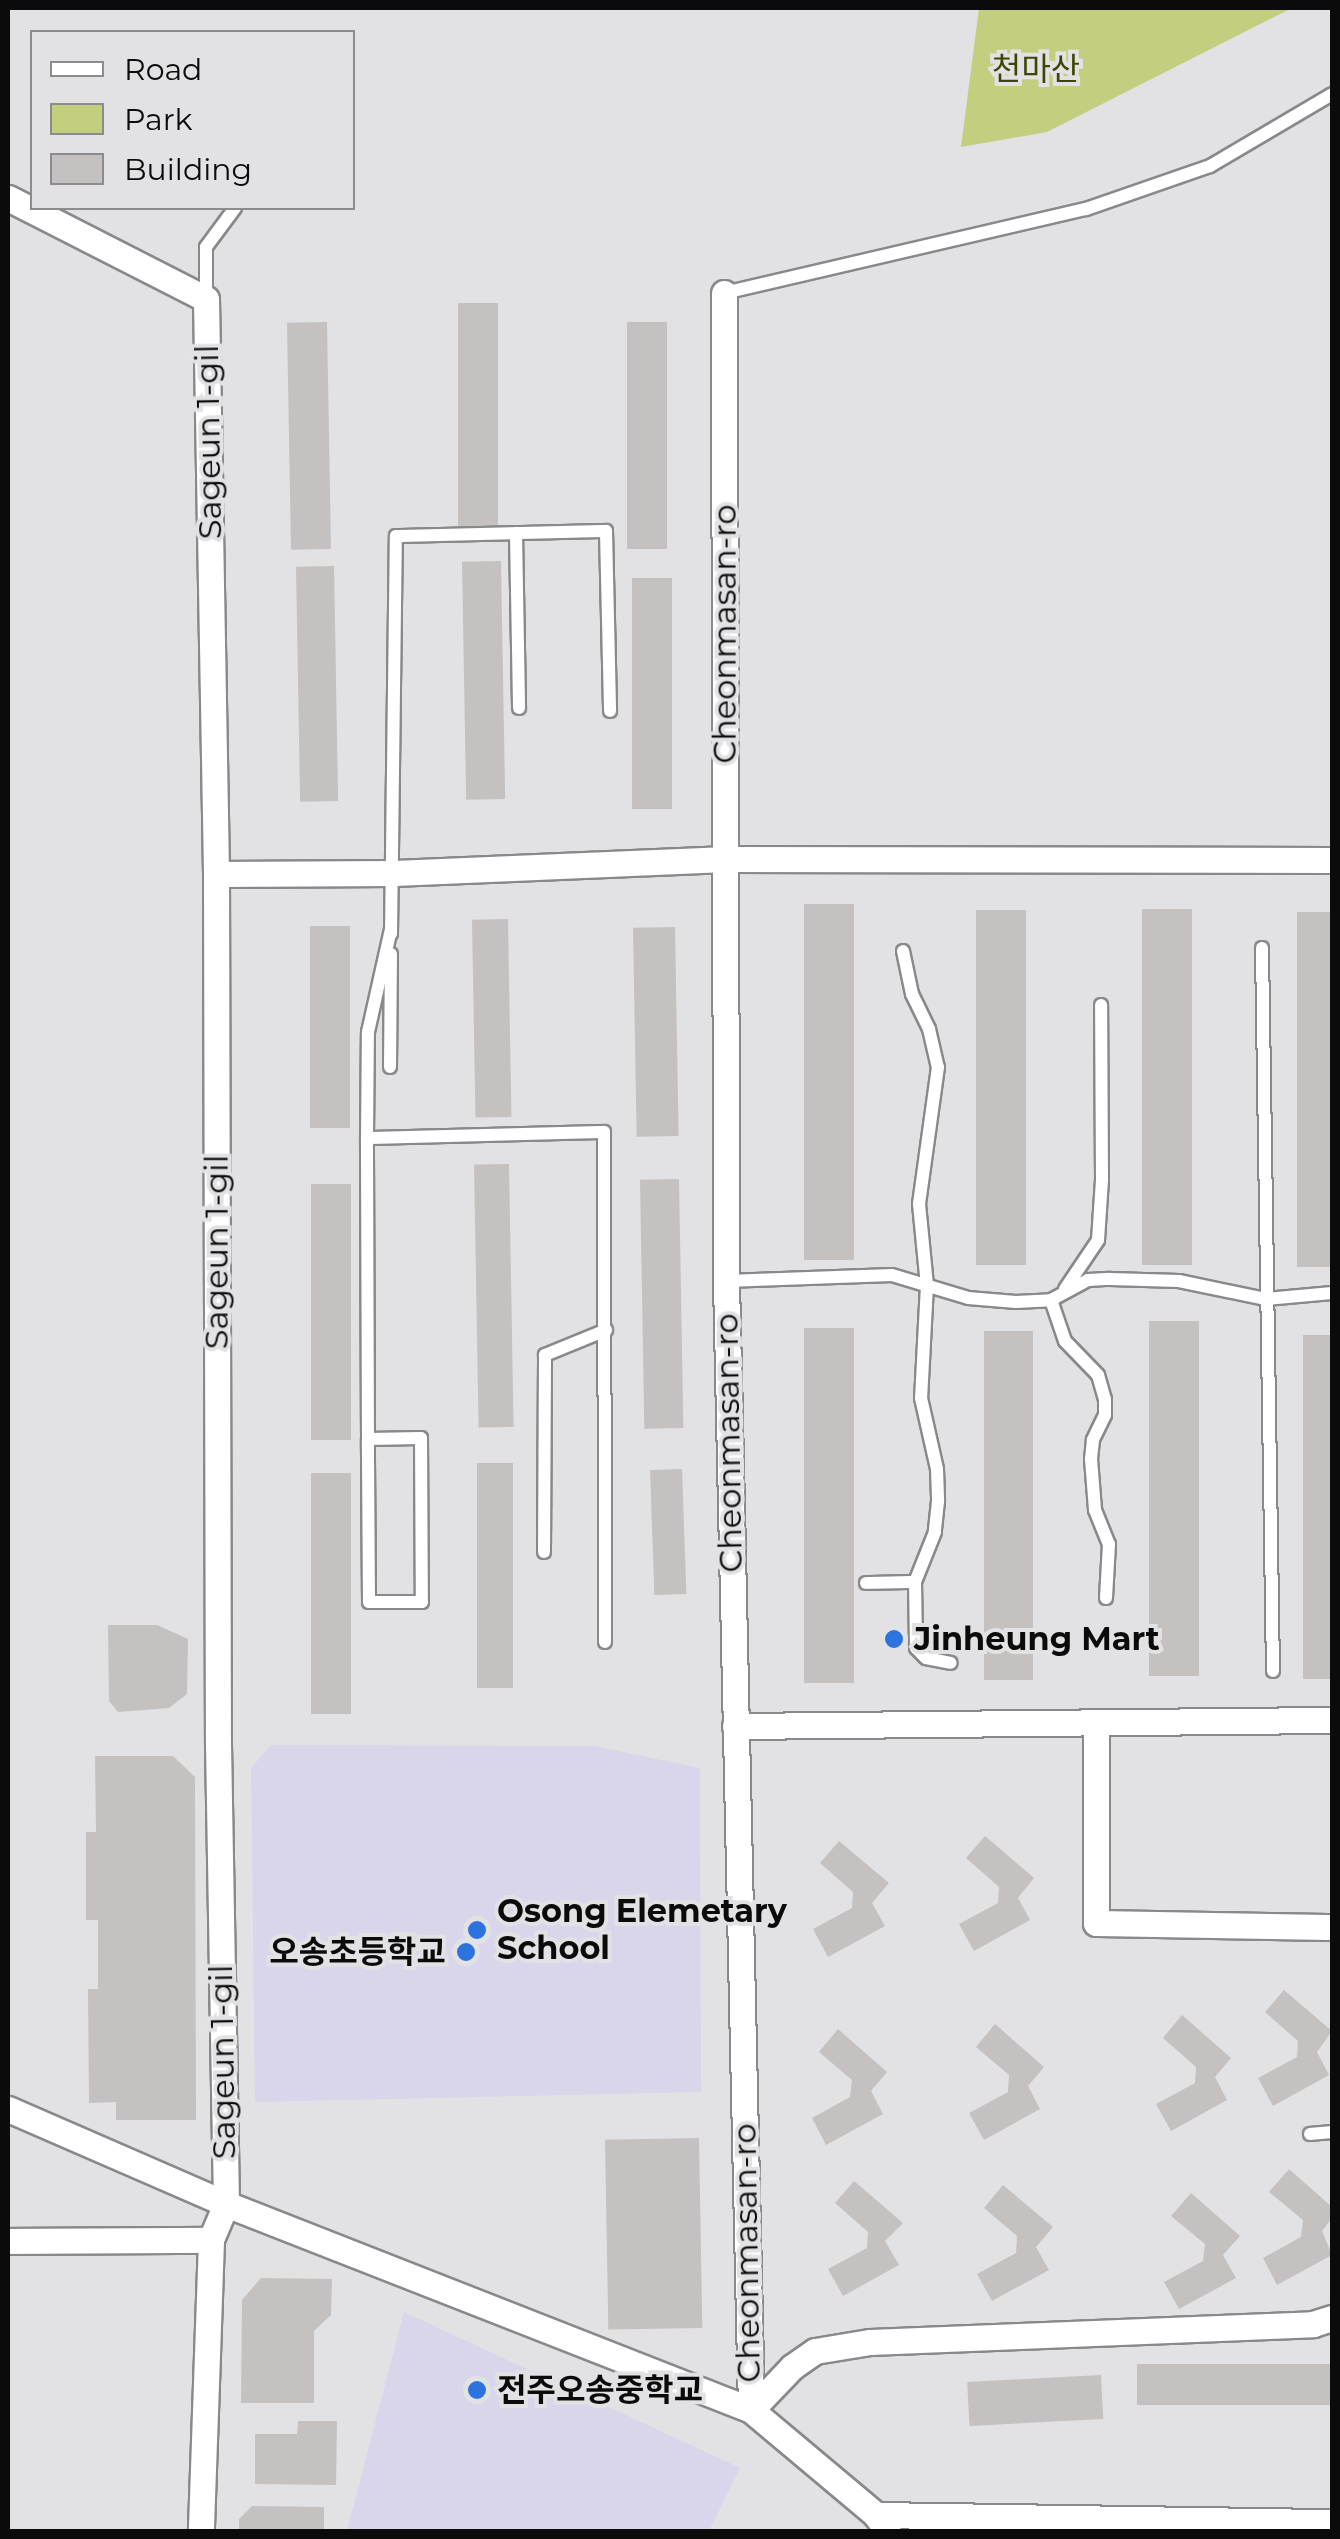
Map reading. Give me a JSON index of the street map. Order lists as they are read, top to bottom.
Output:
{
  "streets": {
    "street": ["Sageun 1-gil", "Cheonmasan-ro"]
  },
  "crossings": [
    ["Sageun 1-gil", "Cheonmasan-ro"]
  ],
  "parks": ["천마산"],
  "places": [
    "Jinheung Mart",
    "Osong Elemetary School",
    "오송초등학교",
    "전주오송중학교"
  ],
  "legend": ["Road", "Park", "Building"]
}
